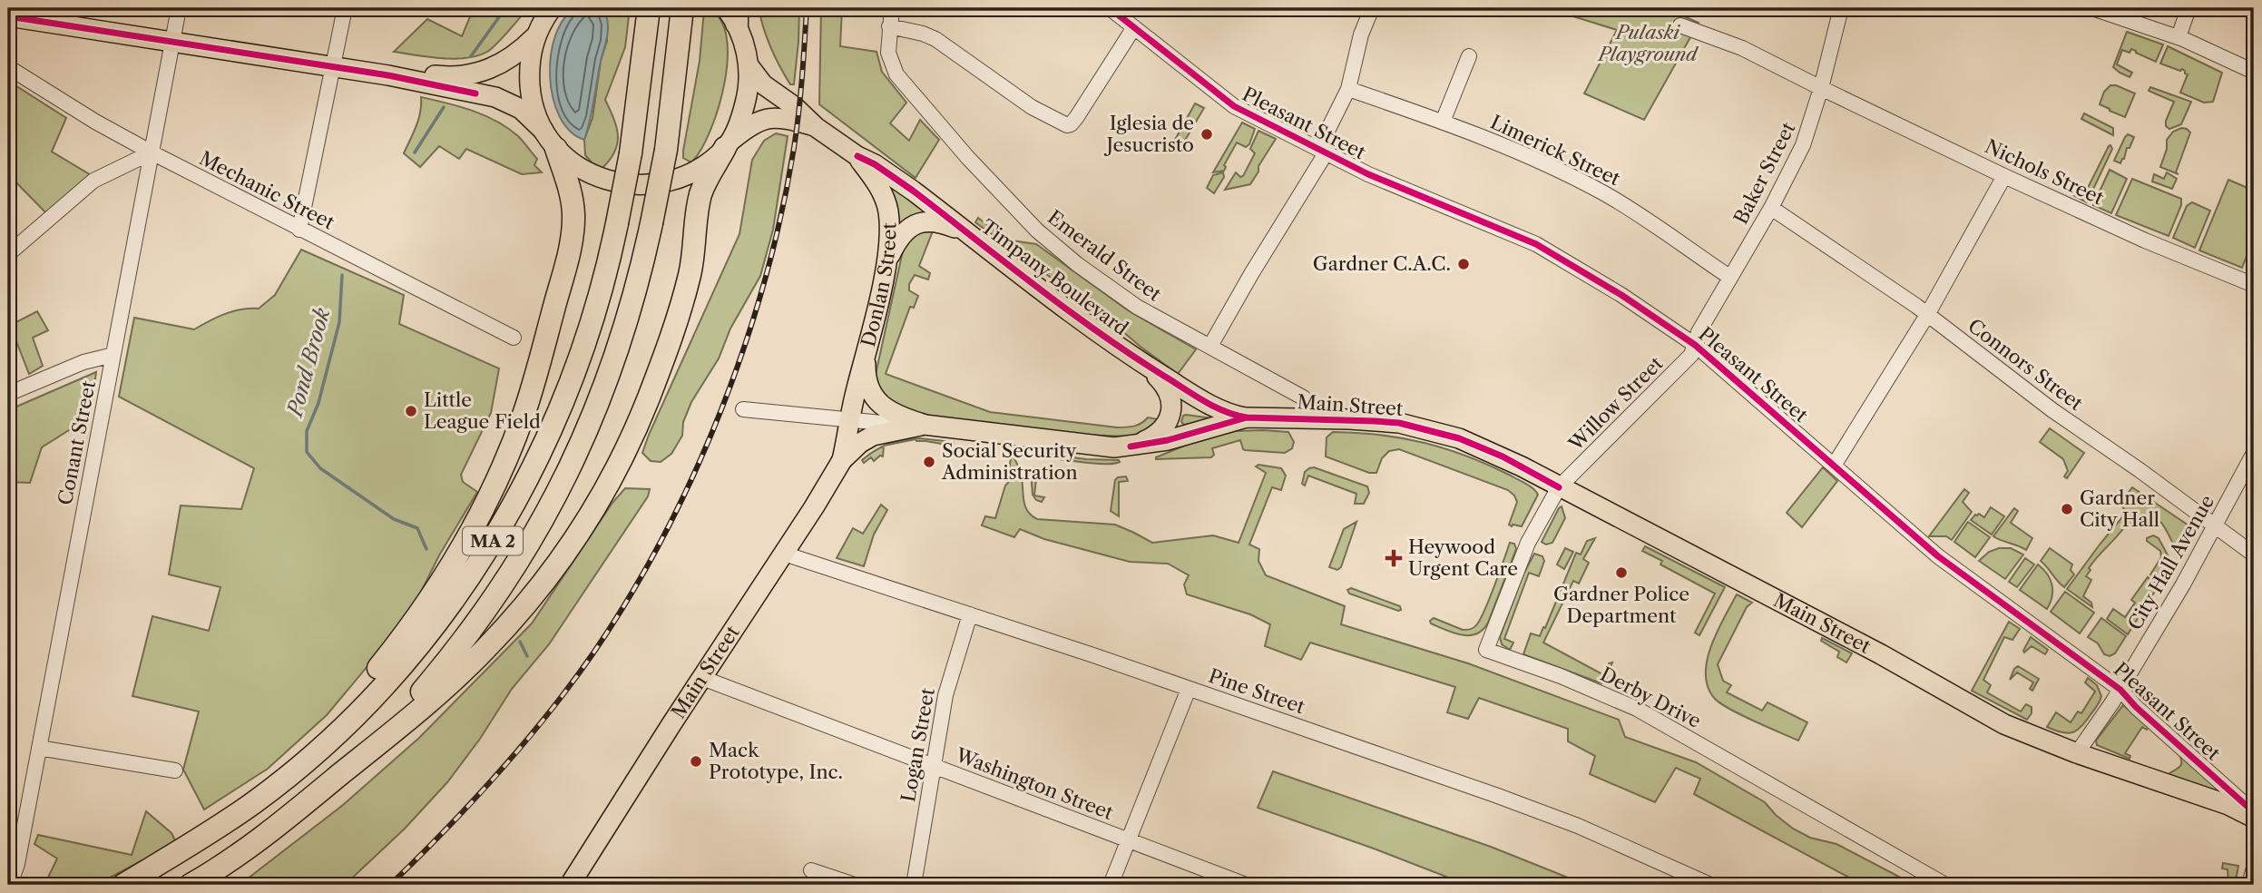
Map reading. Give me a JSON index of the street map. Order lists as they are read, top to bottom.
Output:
{
  "streets": {
    "highway": ["MA 2"],
    "main road": ["Timpany Boulevard", "Donlan Street", "Main Street"],
    "street": [
      "Pleasant Street",
      "Limerick Street",
      "Nichols Street",
      "Baker Street",
      "Mechanic Street",
      "Emerald Street",
      "Connors Street",
      "Willow Street",
      "Conant Street",
      "City Hall Avenue",
      "Pine Street",
      "Derby Drive",
      "Logan Street",
      "Washington Street"
    ]
  },
  "crossings": [
    ["Pleasant Street", "Baker Street"],
    ["Pleasant Street", "Willow Street"],
    ["Pleasant Street", "City Hall Avenue"],
    ["Limerick Street", "Baker Street"],
    ["Nichols Street", "Baker Street"],
    ["Baker Street", "Connors Street"],
    ["Baker Street", "Willow Street"],
    ["Mechanic Street", "Conant Street"],
    ["Emerald Street", "Main Street"],
    ["Timpany Boulevard", "Donlan Street"],
    ["Timpany Boulevard", "Main Street"],
    ["Donlan Street", "Main Street"],
    ["Connors Street", "City Hall Avenue"],
    ["Willow Street", "Main Street"],
    ["Willow Street", "Derby Drive"],
    ["Main Street", "City Hall Avenue"],
    ["Main Street", "Pine Street"],
    ["Main Street", "Derby Drive"],
    ["Main Street", "Washington Street"],
    ["Pine Street", "Logan Street"],
    ["Logan Street", "Washington Street"]
  ],
  "water": ["Pond Brook"],
  "parks": ["Pulaski Playground"],
  "places": {
    "other": [
      "Iglesia de Jesucristo",
      "Gardner C.A.C.",
      "Little League Field",
      "Social Security Administration",
      "Gardner City Hall",
      "Gardner Police Department",
      "Mack Prototype, Inc."
    ],
    "health": ["Heywood Urgent Care"]
  }
}
